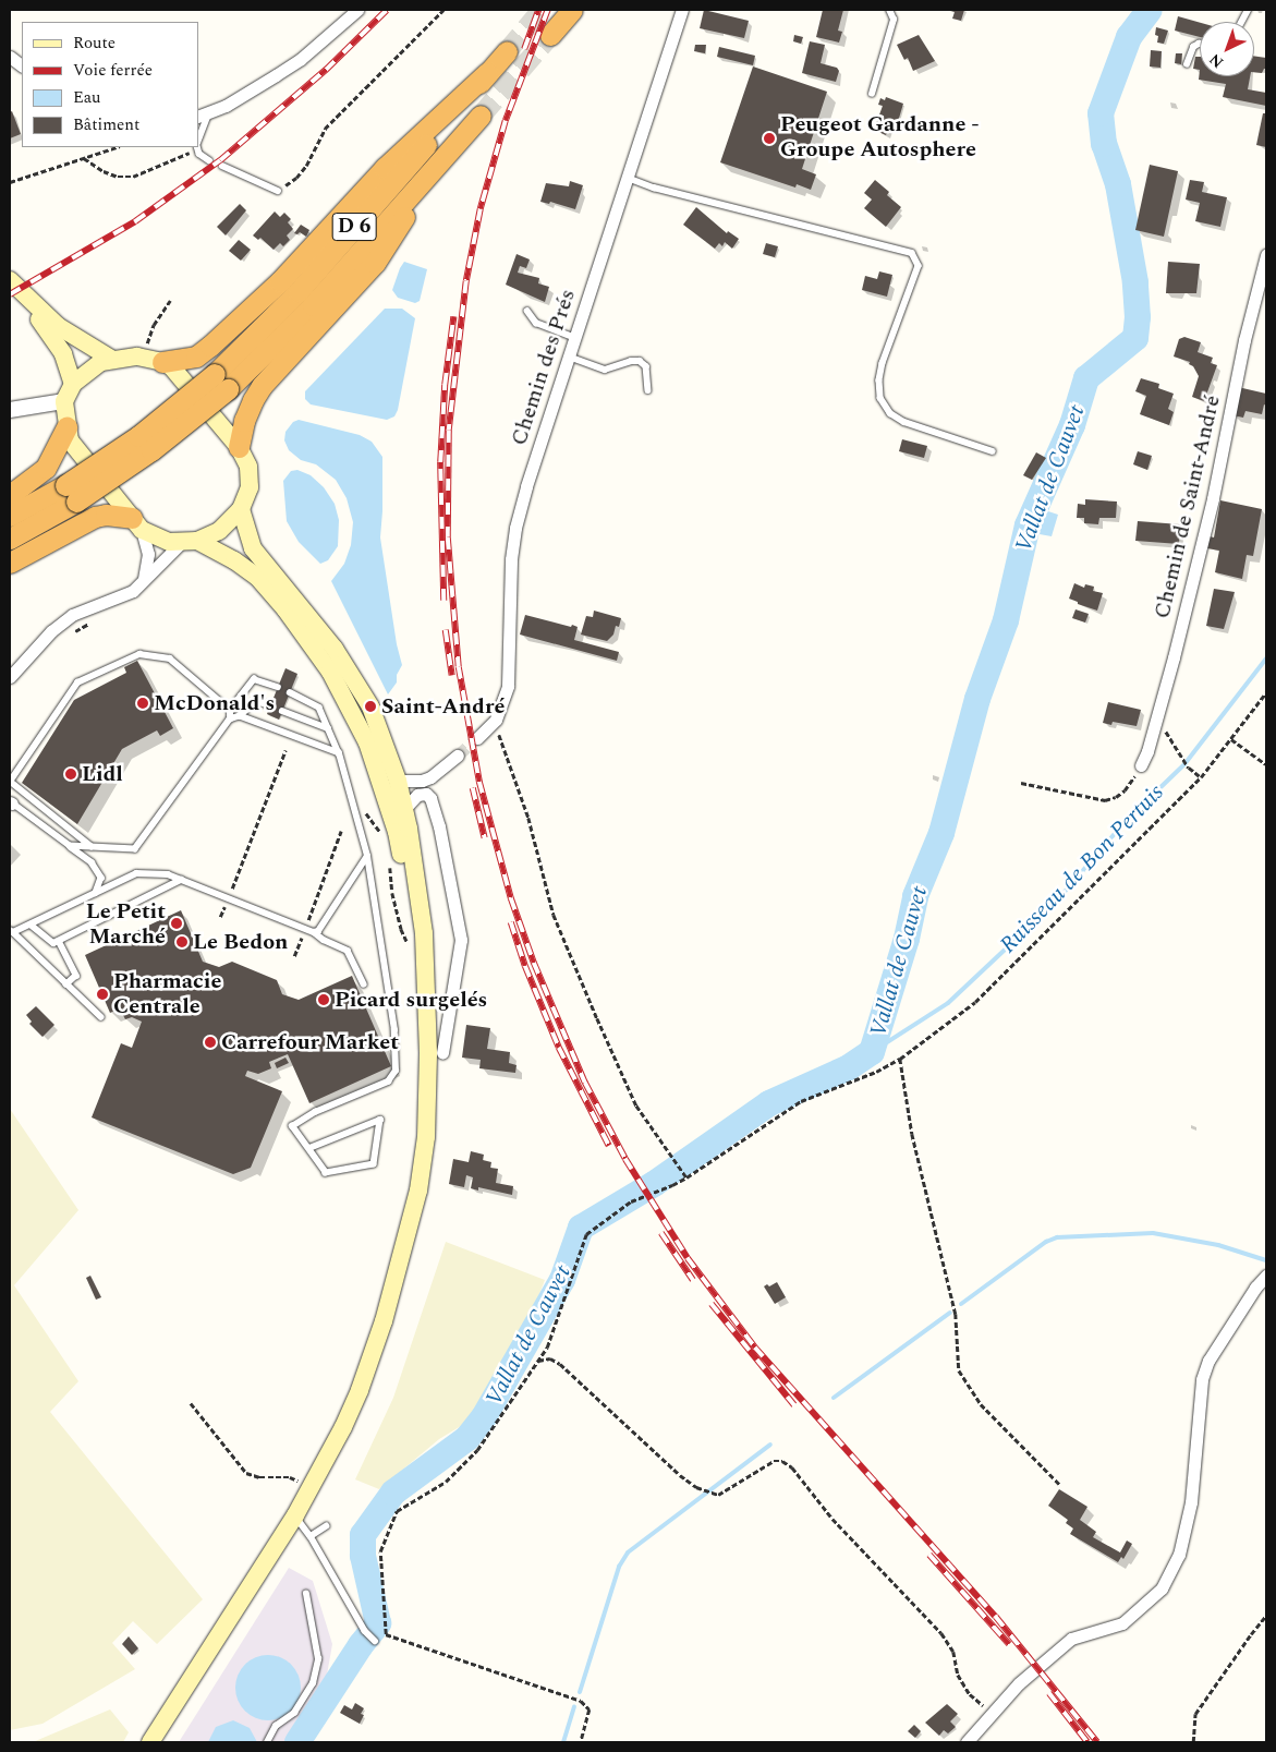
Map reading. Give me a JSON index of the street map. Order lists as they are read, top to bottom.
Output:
{
  "streets": {
    "highway": ["D 6"],
    "street": ["Chemin des Prés", "Chemin de Saint-André"]
  },
  "water": ["Vallat de Cauvet", "Ruisseau de Bon Pertuis"],
  "places": [
    "Peugeot Gardanne - Groupe Autosphere",
    "McDonald's",
    "Saint-André",
    "Lidl",
    "Le Petit Marché",
    "Le Bedon",
    "Pharmacie Centrale",
    "Picard surgelés",
    "Carrefour Market"
  ],
  "legend": [
    "Route",
    "Voie ferrée",
    "Eau",
    "Bâtiment"
  ],
  "north": "bottom left"
}
